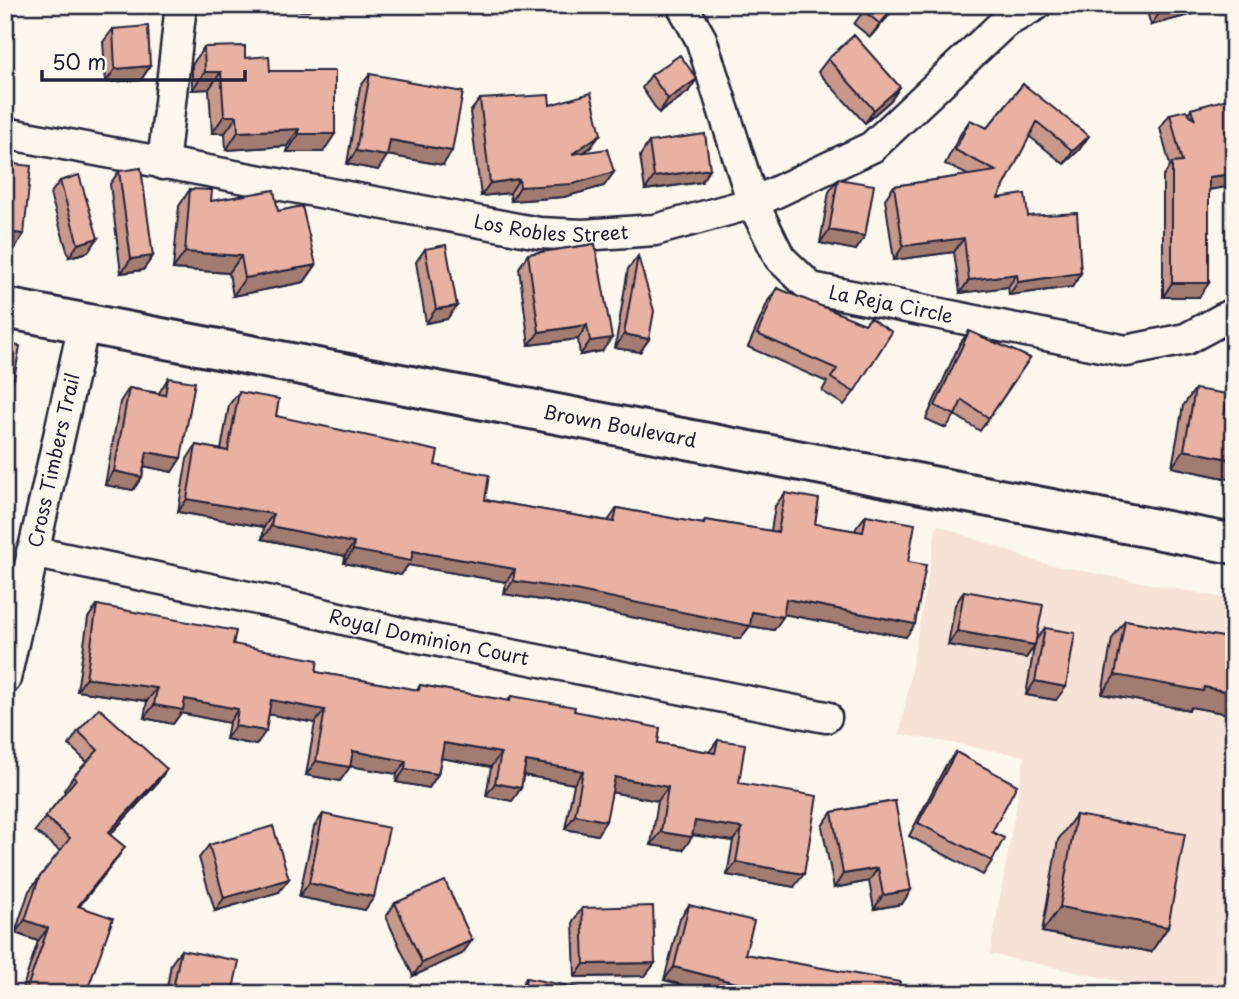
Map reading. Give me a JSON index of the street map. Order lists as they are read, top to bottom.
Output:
{
  "streets": {
    "street": [
      "Los Robles Street",
      "La Reja Circle",
      "Brown Boulevard",
      "Cross Timbers Trail",
      "Royal Dominion Court"
    ]
  },
  "crossings": [
    ["Los Robles Street", "La Reja Circle"],
    ["Brown Boulevard", "Cross Timbers Trail"],
    ["Cross Timbers Trail", "Royal Dominion Court"]
  ],
  "scale_bar": "50 m"
}
